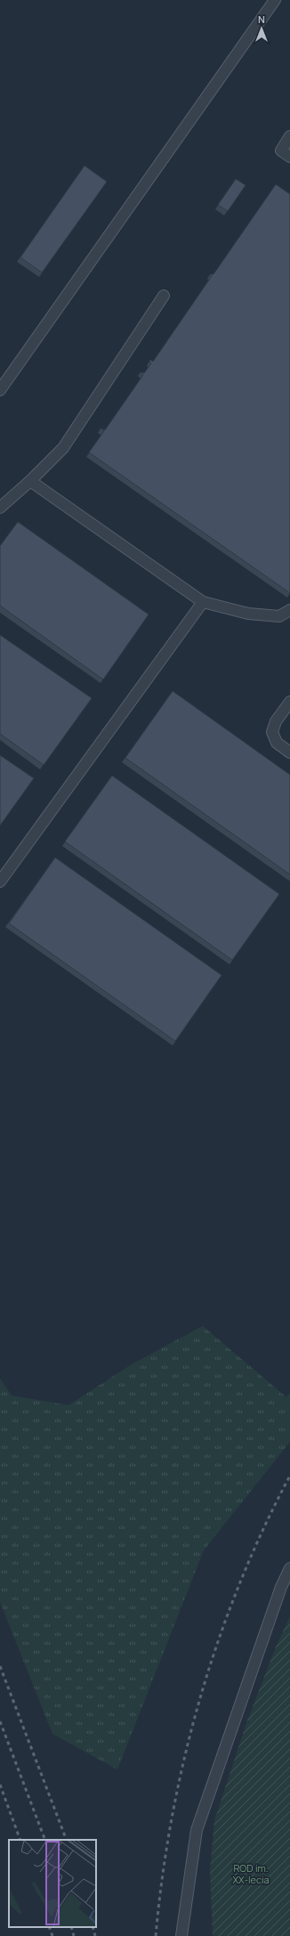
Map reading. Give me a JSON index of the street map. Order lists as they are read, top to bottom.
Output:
{
  "parks": ["ROD im. XX-lecia"],
  "north": "top"
}
